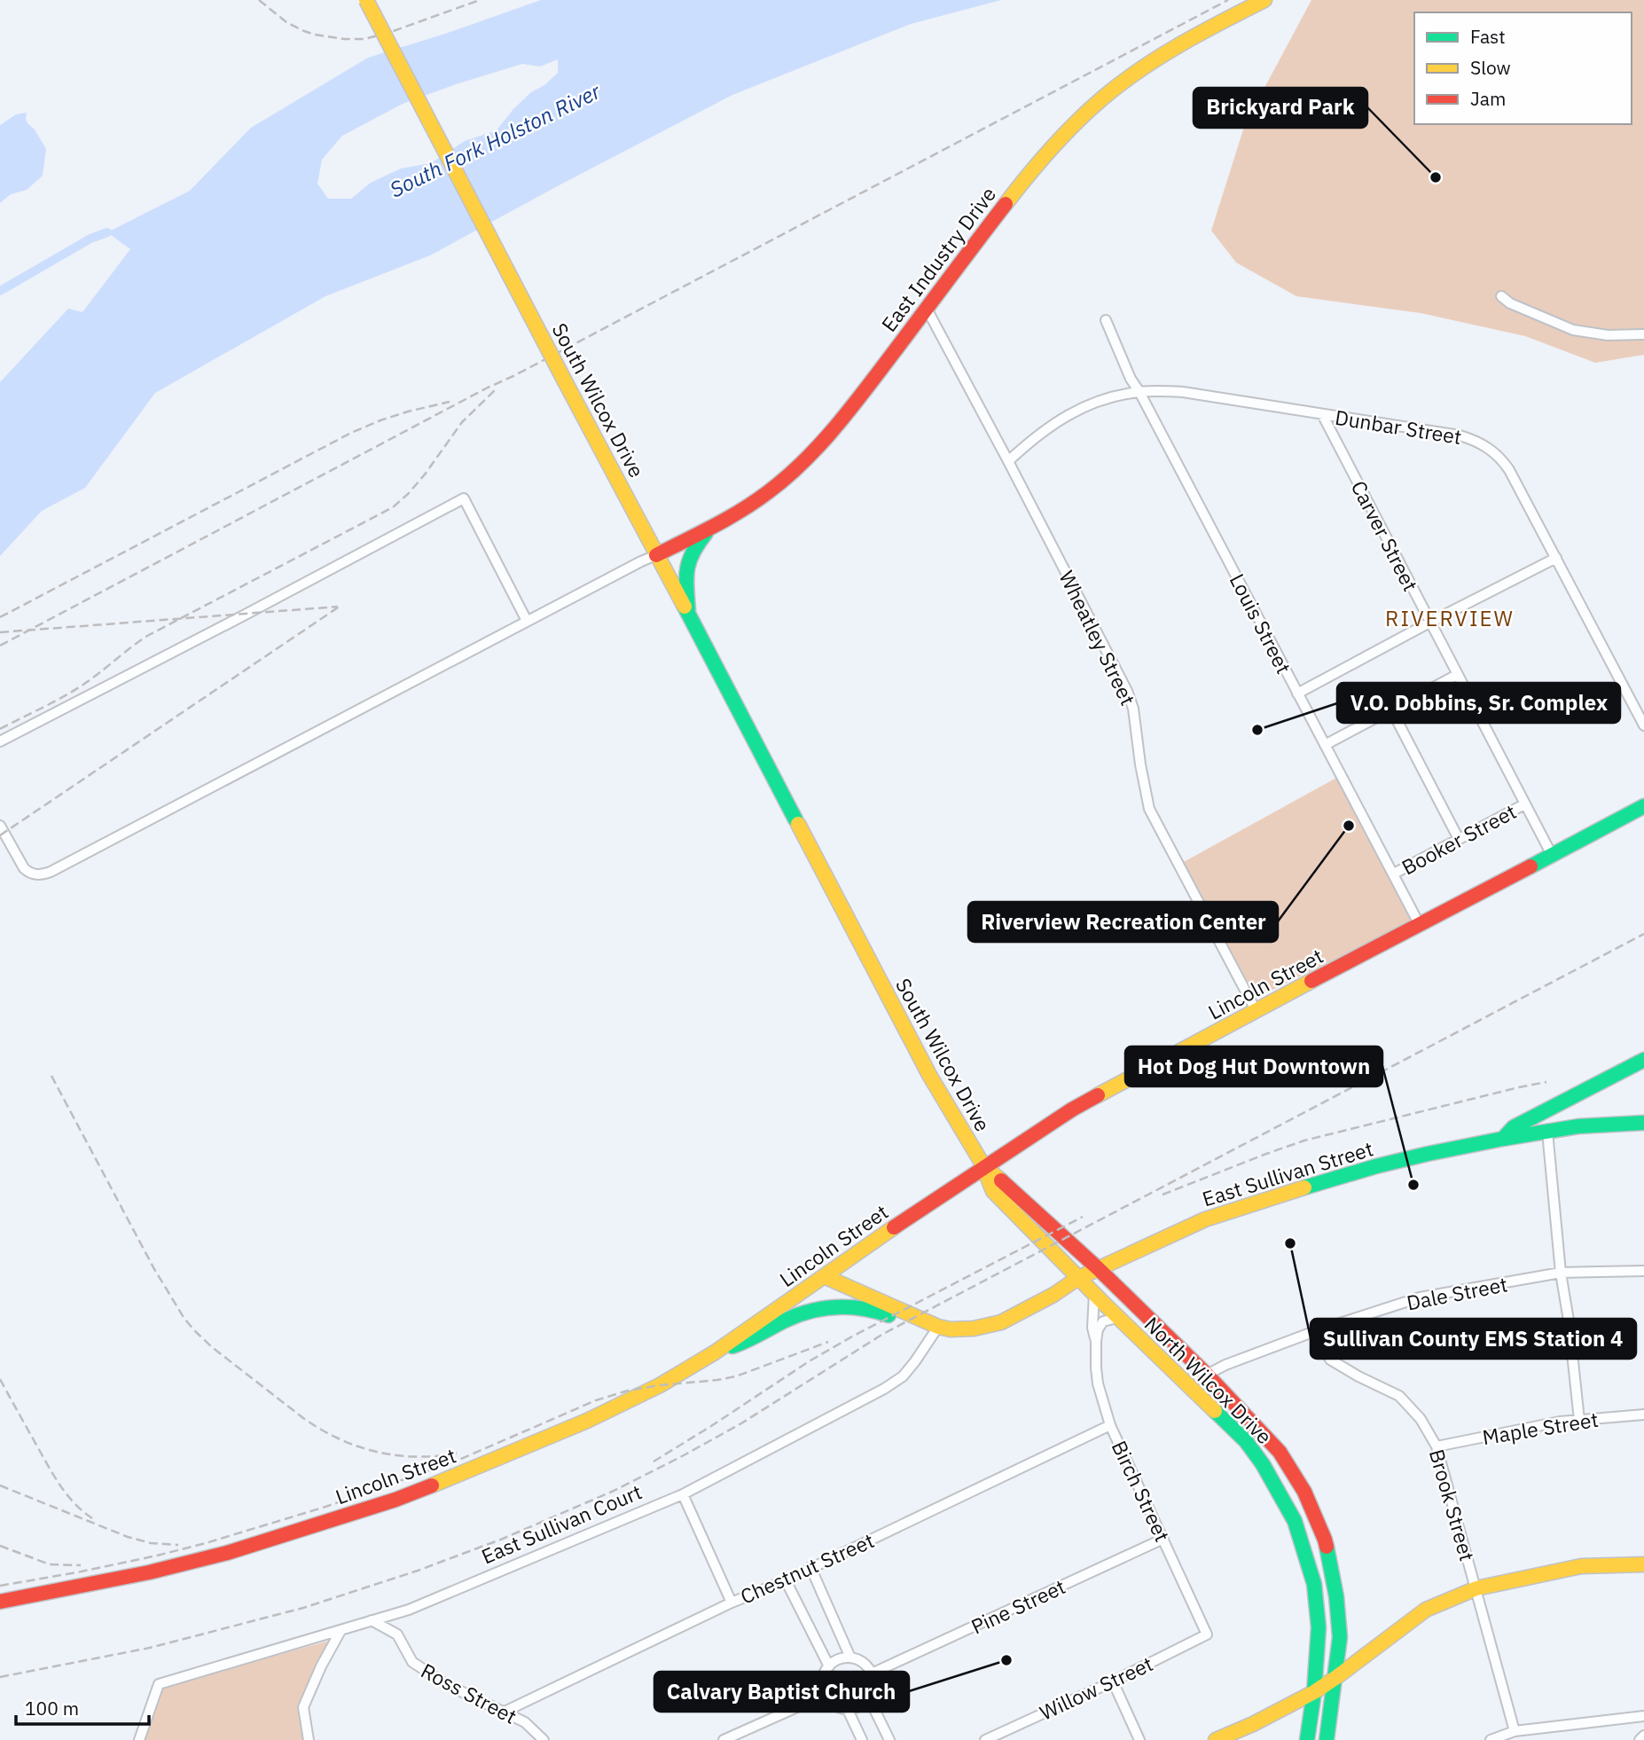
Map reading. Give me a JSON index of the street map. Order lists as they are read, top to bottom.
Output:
{
  "streets": {
    "main road": [
      "East Industry Drive",
      "South Wilcox Drive",
      "Lincoln Street",
      "East Sullivan Street",
      "North Wilcox Drive"
    ],
    "street": [
      "Dunbar Street",
      "Carver Street",
      "Louis Street",
      "Wheatley Street",
      "Booker Street",
      "Dale Street",
      "Maple Street",
      "Birch Street",
      "Brook Street",
      "East Sullivan Court",
      "Chestnut Street",
      "Pine Street",
      "Willow Street",
      "Ross Street"
    ]
  },
  "crossings": [
    ["East Industry Drive", "South Wilcox Drive"],
    ["East Industry Drive", "Wheatley Street"],
    ["South Wilcox Drive", "Lincoln Street"],
    ["South Wilcox Drive", "East Sullivan Street"],
    ["South Wilcox Drive", "North Wilcox Drive"],
    ["Dunbar Street", "Carver Street"],
    ["Dunbar Street", "Louis Street"],
    ["Dunbar Street", "Wheatley Street"],
    ["Carver Street", "Booker Street"],
    ["Carver Street", "Lincoln Street"],
    ["Louis Street", "Booker Street"],
    ["Louis Street", "Lincoln Street"],
    ["Wheatley Street", "Lincoln Street"],
    ["Lincoln Street", "North Wilcox Drive"],
    ["East Sullivan Street", "North Wilcox Drive"],
    ["Dale Street", "North Wilcox Drive"],
    ["Dale Street", "Brook Street"],
    ["North Wilcox Drive", "Birch Street"],
    ["Maple Street", "Brook Street"],
    ["Birch Street", "Chestnut Street"],
    ["Birch Street", "Pine Street"],
    ["Birch Street", "Willow Street"],
    ["East Sullivan Court", "Ross Street"],
    ["Chestnut Street", "Ross Street"]
  ],
  "districts": ["RIVERVIEW"],
  "water": ["South Fork Holston River"],
  "places": [
    "Brickyard Park",
    "V.O. Dobbins, Sr. Complex",
    "Riverview Recreation Center",
    "Hot Dog Hut Downtown",
    "Sullivan County EMS Station 4",
    "Calvary Baptist Church"
  ],
  "legend": ["Fast", "Slow", "Jam"],
  "scale_bar": "100 m"
}
